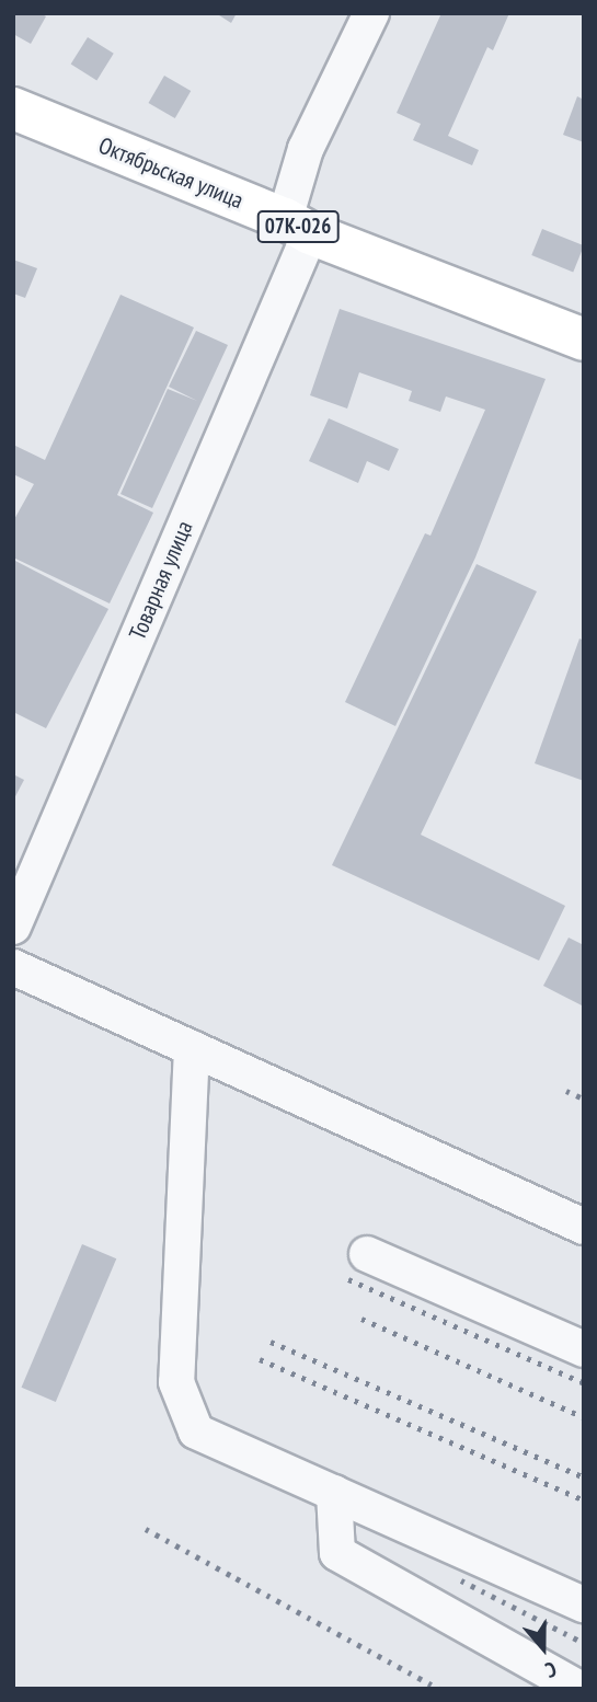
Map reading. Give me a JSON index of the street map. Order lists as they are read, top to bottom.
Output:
{
  "streets": {
    "main road": ["Октябрьская улица", "07К-026"],
    "street": ["Товарная улица"]
  },
  "crossings": [
    ["Октябрьская улица", "Товарная улица"]
  ],
  "north": "bottom"
}
